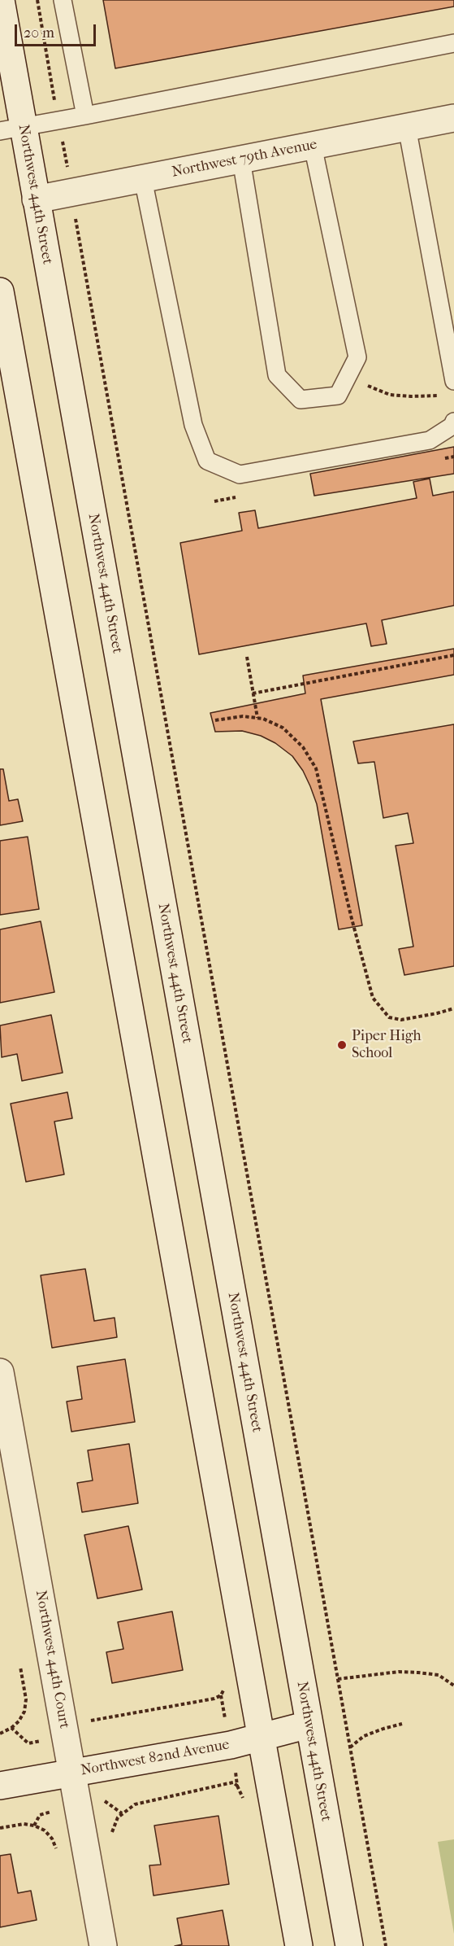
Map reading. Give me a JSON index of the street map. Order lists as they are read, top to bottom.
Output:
{
  "streets": {
    "street": [
      "Northwest 79th Avenue",
      "Northwest 44th Street",
      "Northwest 44th Court",
      "Northwest 82nd Avenue"
    ]
  },
  "crossings": [
    ["Northwest 79th Avenue", "Northwest 44th Street"],
    ["Northwest 44th Street", "Northwest 82nd Avenue"],
    ["Northwest 44th Court", "Northwest 82nd Avenue"]
  ],
  "places": ["Piper High School"],
  "scale_bar": "20 m"
}
